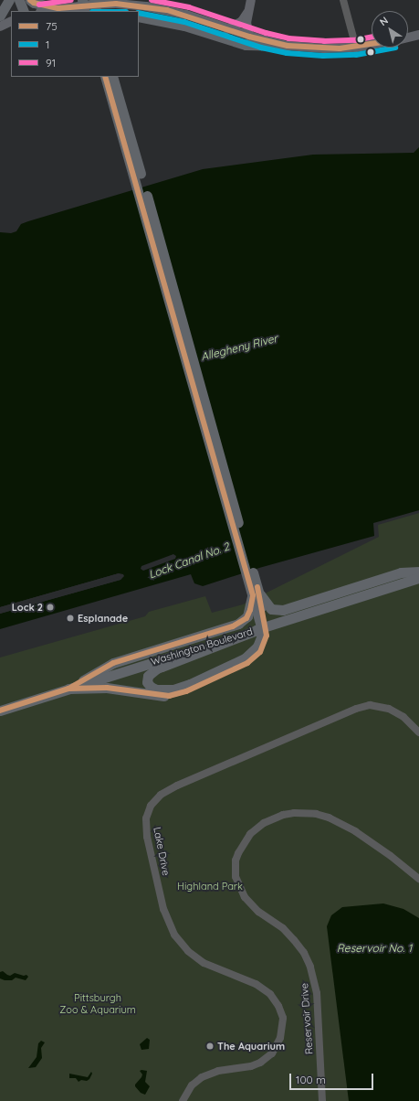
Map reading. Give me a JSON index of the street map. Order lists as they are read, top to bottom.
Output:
{
  "streets": {
    "highway": ["Washington Boulevard"],
    "street": ["Lake Drive", "Reservoir Drive"]
  },
  "water": ["Allegheny River", "Lock Canal No. 2", "Reservoir No. 1"],
  "parks": ["Highland Park", "Pittsburgh Zoo & Aquarium"],
  "places": ["Lock 2", "Esplanade", "The Aquarium"],
  "lines": ["transit line 75", "transit line 91", "transit line 1"],
  "legend": ["75", "1", "91"],
  "scale_bar": "100 m",
  "north": "top left"
}
